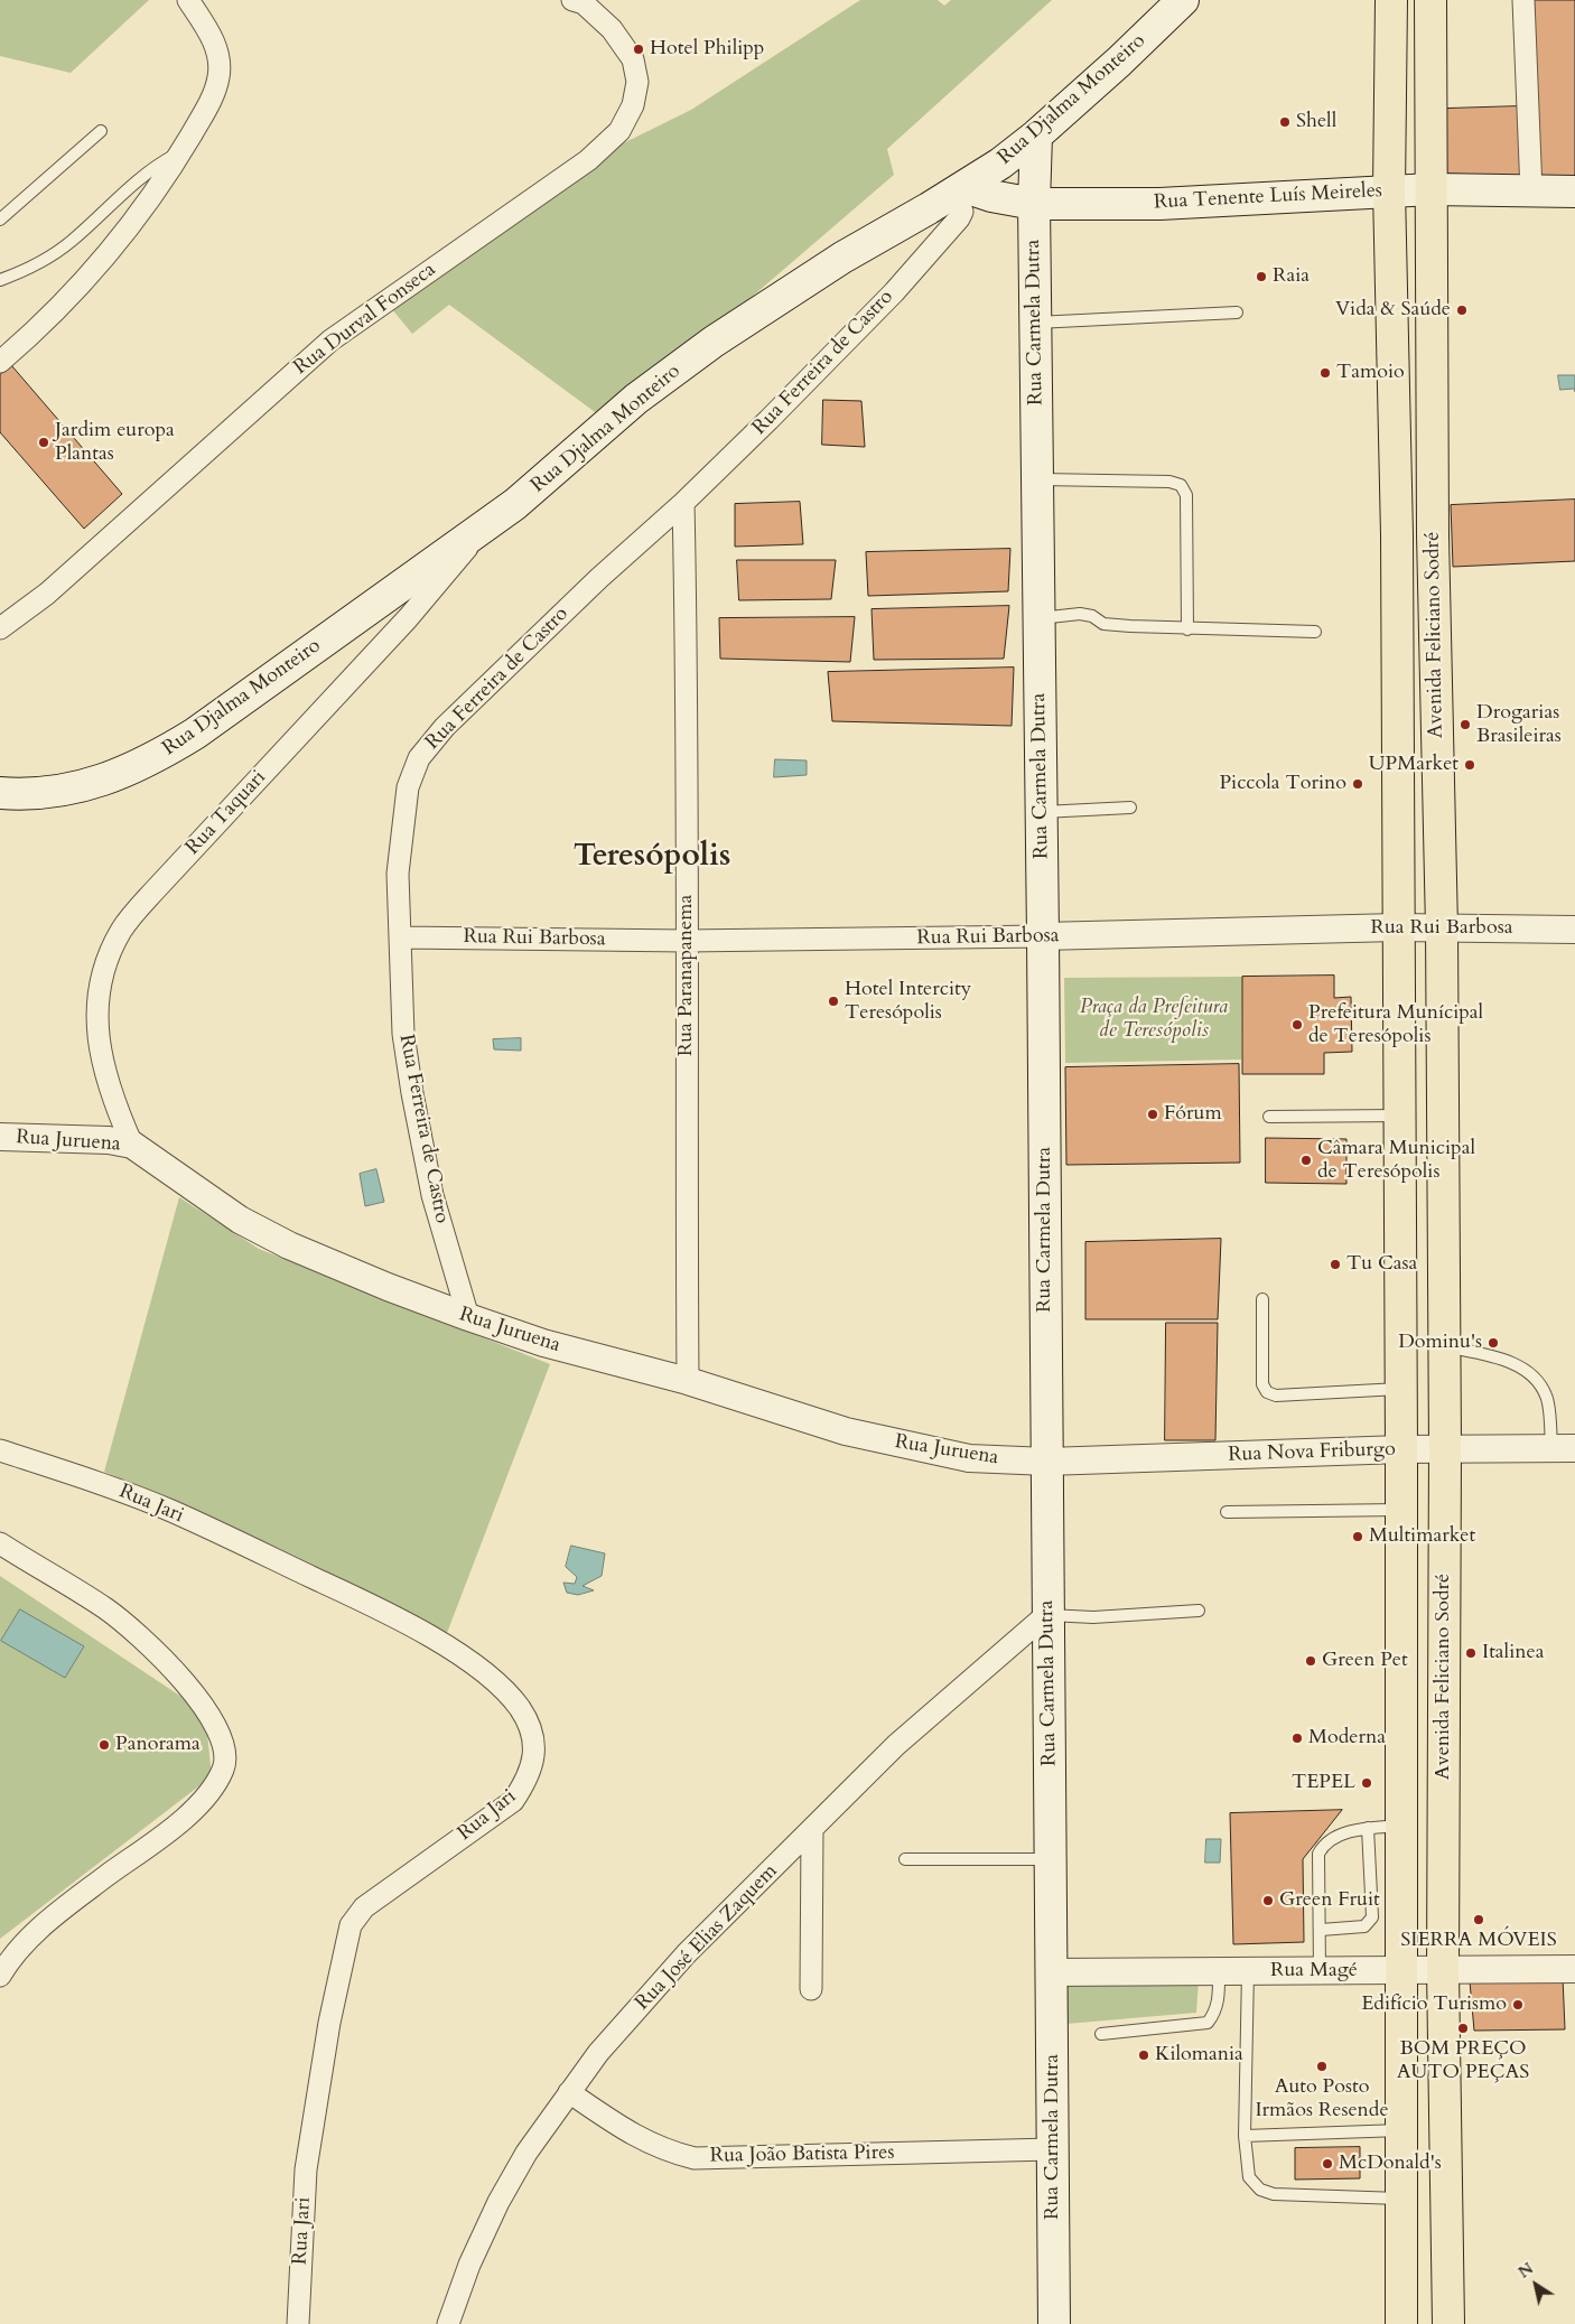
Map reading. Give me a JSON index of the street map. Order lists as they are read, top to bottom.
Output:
{
  "streets": {
    "main road": [
      "Rua Djalma Monteiro",
      "Rua Tenente Luís Meireles",
      "Rua Carmela Dutra",
      "Avenida Feliciano Sodré"
    ],
    "street": [
      "Rua Durval Fonseca",
      "Rua Ferreira de Castro",
      "Rua Taquari",
      "Rua Rui Barbosa",
      "Rua Paranapanema",
      "Rua Juruena",
      "Rua Nova Friburgo",
      "Rua Jari",
      "Rua José Elias Zaquem",
      "Rua Magé",
      "Rua João Batista Pires"
    ]
  },
  "crossings": [
    ["Rua Djalma Monteiro", "Rua Tenente Luís Meireles"],
    ["Rua Djalma Monteiro", "Rua Carmela Dutra"],
    ["Rua Djalma Monteiro", "Rua Ferreira de Castro"],
    ["Rua Djalma Monteiro", "Rua Taquari"],
    ["Rua Tenente Luís Meireles", "Rua Carmela Dutra"],
    ["Rua Tenente Luís Meireles", "Rua Ferreira de Castro"],
    ["Rua Tenente Luís Meireles", "Avenida Feliciano Sodré"],
    ["Rua Carmela Dutra", "Rua Rui Barbosa"],
    ["Rua Carmela Dutra", "Rua Juruena"],
    ["Rua Carmela Dutra", "Rua Nova Friburgo"],
    ["Rua Carmela Dutra", "Rua José Elias Zaquem"],
    ["Rua Carmela Dutra", "Rua Magé"],
    ["Rua Carmela Dutra", "Rua João Batista Pires"],
    ["Rua Ferreira de Castro", "Rua Rui Barbosa"],
    ["Rua Ferreira de Castro", "Rua Paranapanema"],
    ["Rua Ferreira de Castro", "Rua Juruena"],
    ["Avenida Feliciano Sodré", "Rua Rui Barbosa"],
    ["Avenida Feliciano Sodré", "Rua Nova Friburgo"],
    ["Avenida Feliciano Sodré", "Rua Magé"],
    ["Rua Taquari", "Rua Juruena"],
    ["Rua Rui Barbosa", "Rua Paranapanema"],
    ["Rua Paranapanema", "Rua Juruena"],
    ["Rua Juruena", "Rua Nova Friburgo"],
    ["Rua José Elias Zaquem", "Rua João Batista Pires"]
  ],
  "districts": ["Teresópolis"],
  "parks": ["Praça da Prefeitura de Teresópolis"],
  "places": [
    "Hotel Philipp",
    "Shell",
    "Raia",
    "Vida & Saúde",
    "Tamoio",
    "Jardim europa Plantas",
    "Drogarias Brasileiras",
    "UPMarket",
    "Piccola Torino",
    "Hotel Intercity Teresópolis",
    "Prefeitura Munícipal de Teresópolis",
    "Fórum",
    "Câmara Municipal de Teresópolis",
    "Tu Casa",
    "Dominu's",
    "Multimarket",
    "Italinea",
    "Green Pet",
    "Moderna",
    "Panorama",
    "TEPEL",
    "Green Fruit",
    "SIERRA MÓVEIS",
    "Edifício Turismo",
    "BOM PREÇO AUTO PEÇAS",
    "Kilomania",
    "Auto Posto Irmãos Resende",
    "McDonald's"
  ],
  "north": "top left"
}
